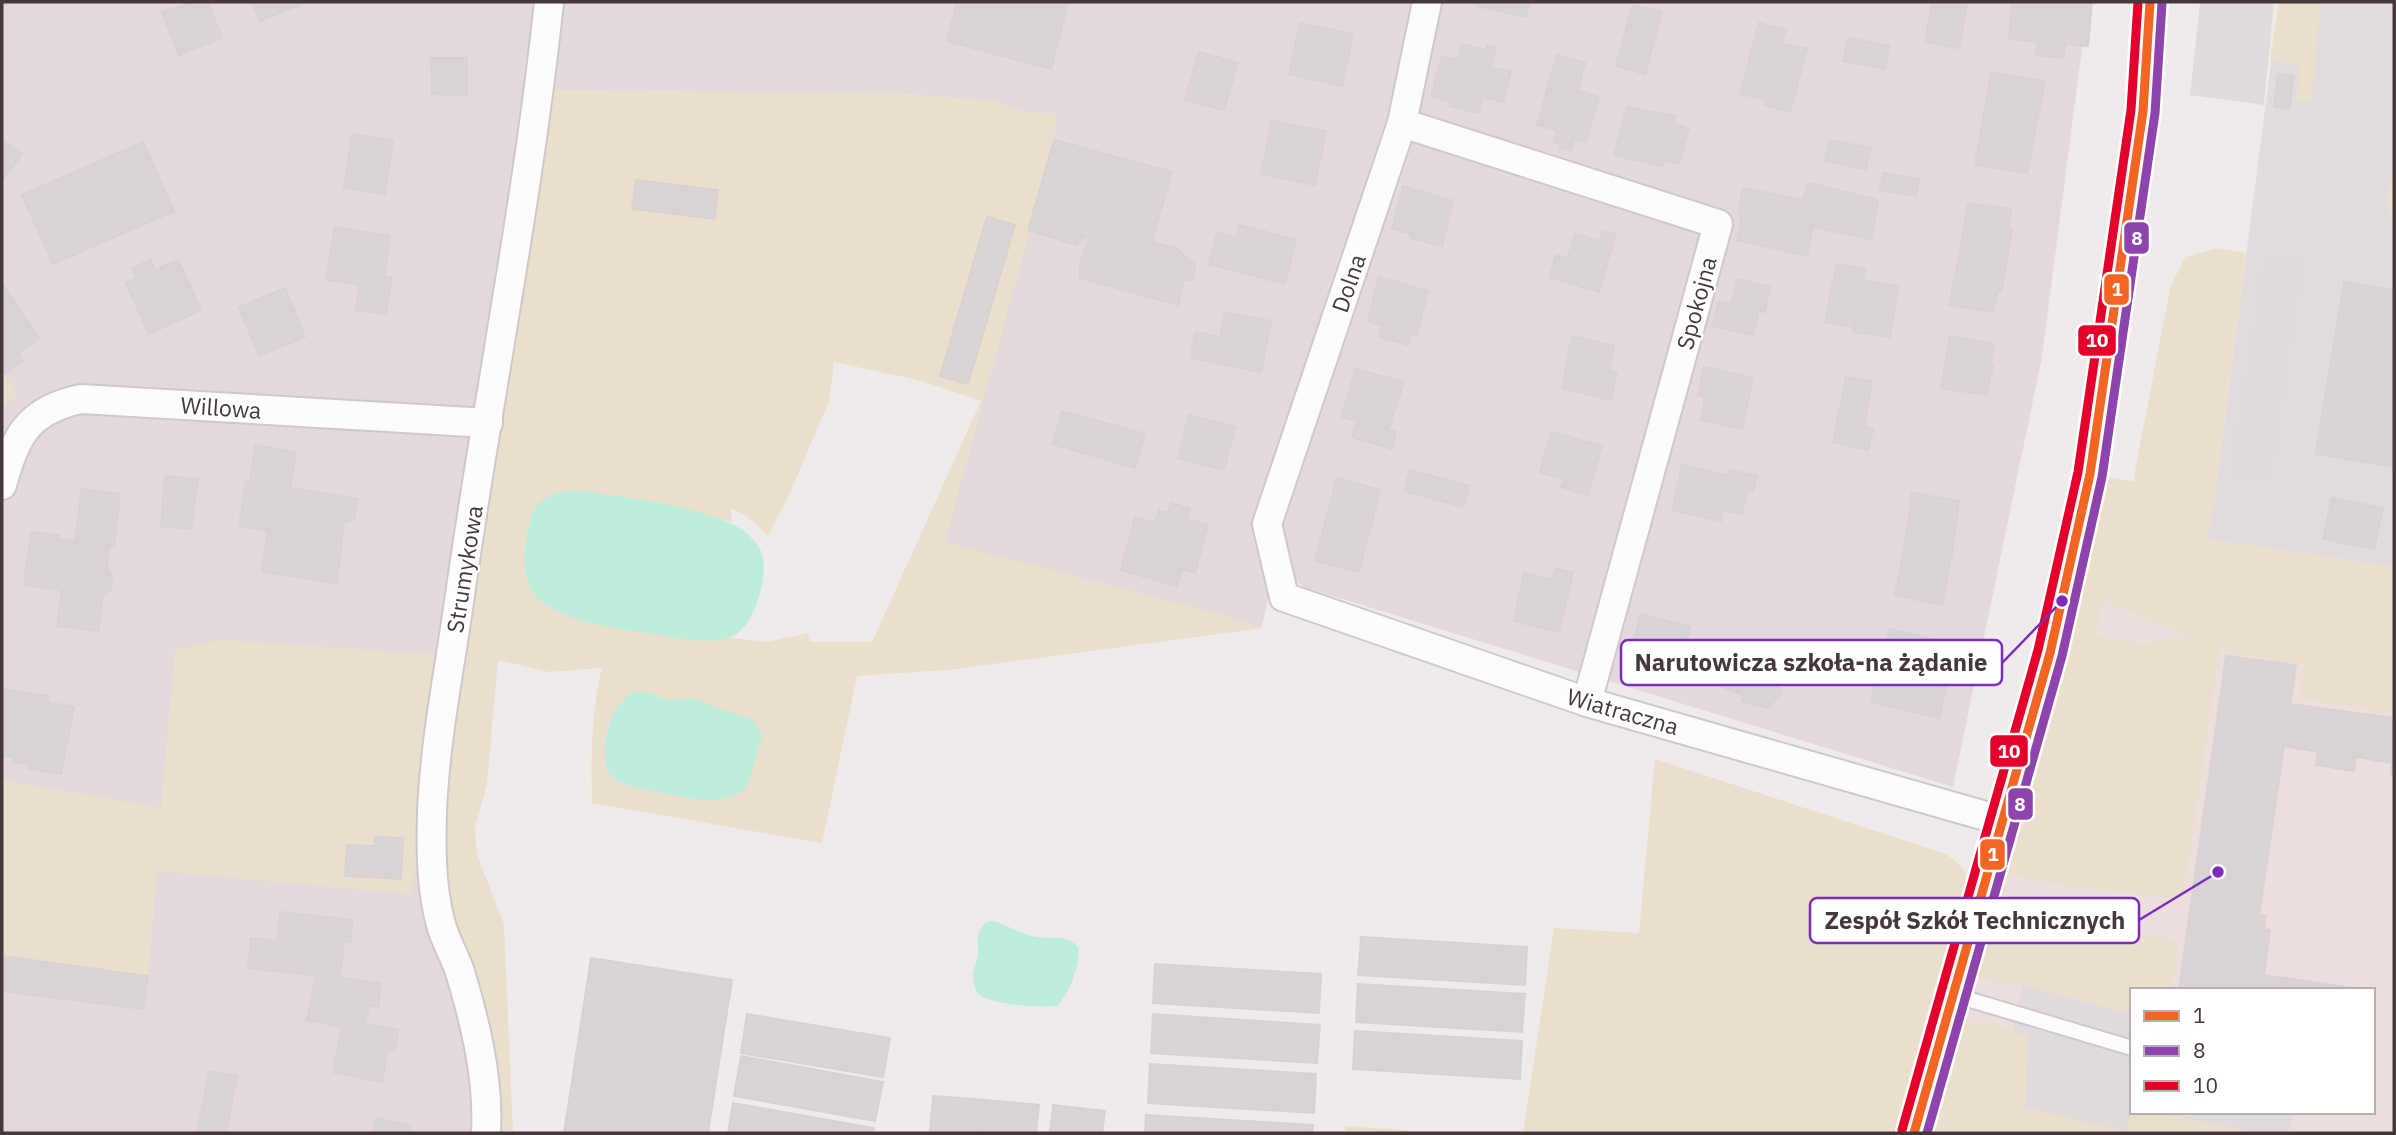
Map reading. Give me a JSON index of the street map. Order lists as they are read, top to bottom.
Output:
{
  "streets": {
    "street": [
      "Dolna",
      "Spokojna",
      "Willowa",
      "Strumykowa",
      "Wiatraczna"
    ]
  },
  "crossings": [
    ["Dolna", "Spokojna"],
    ["Dolna", "Wiatraczna"],
    ["Spokojna", "Wiatraczna"],
    ["Willowa", "Strumykowa"]
  ],
  "places": ["Narutowicza szkoła-na żądanie", "Zespół Szkół Technicznych"],
  "lines": ["transit line 1", "transit line 10", "transit line 8"],
  "legend": ["1", "8", "10"]
}
